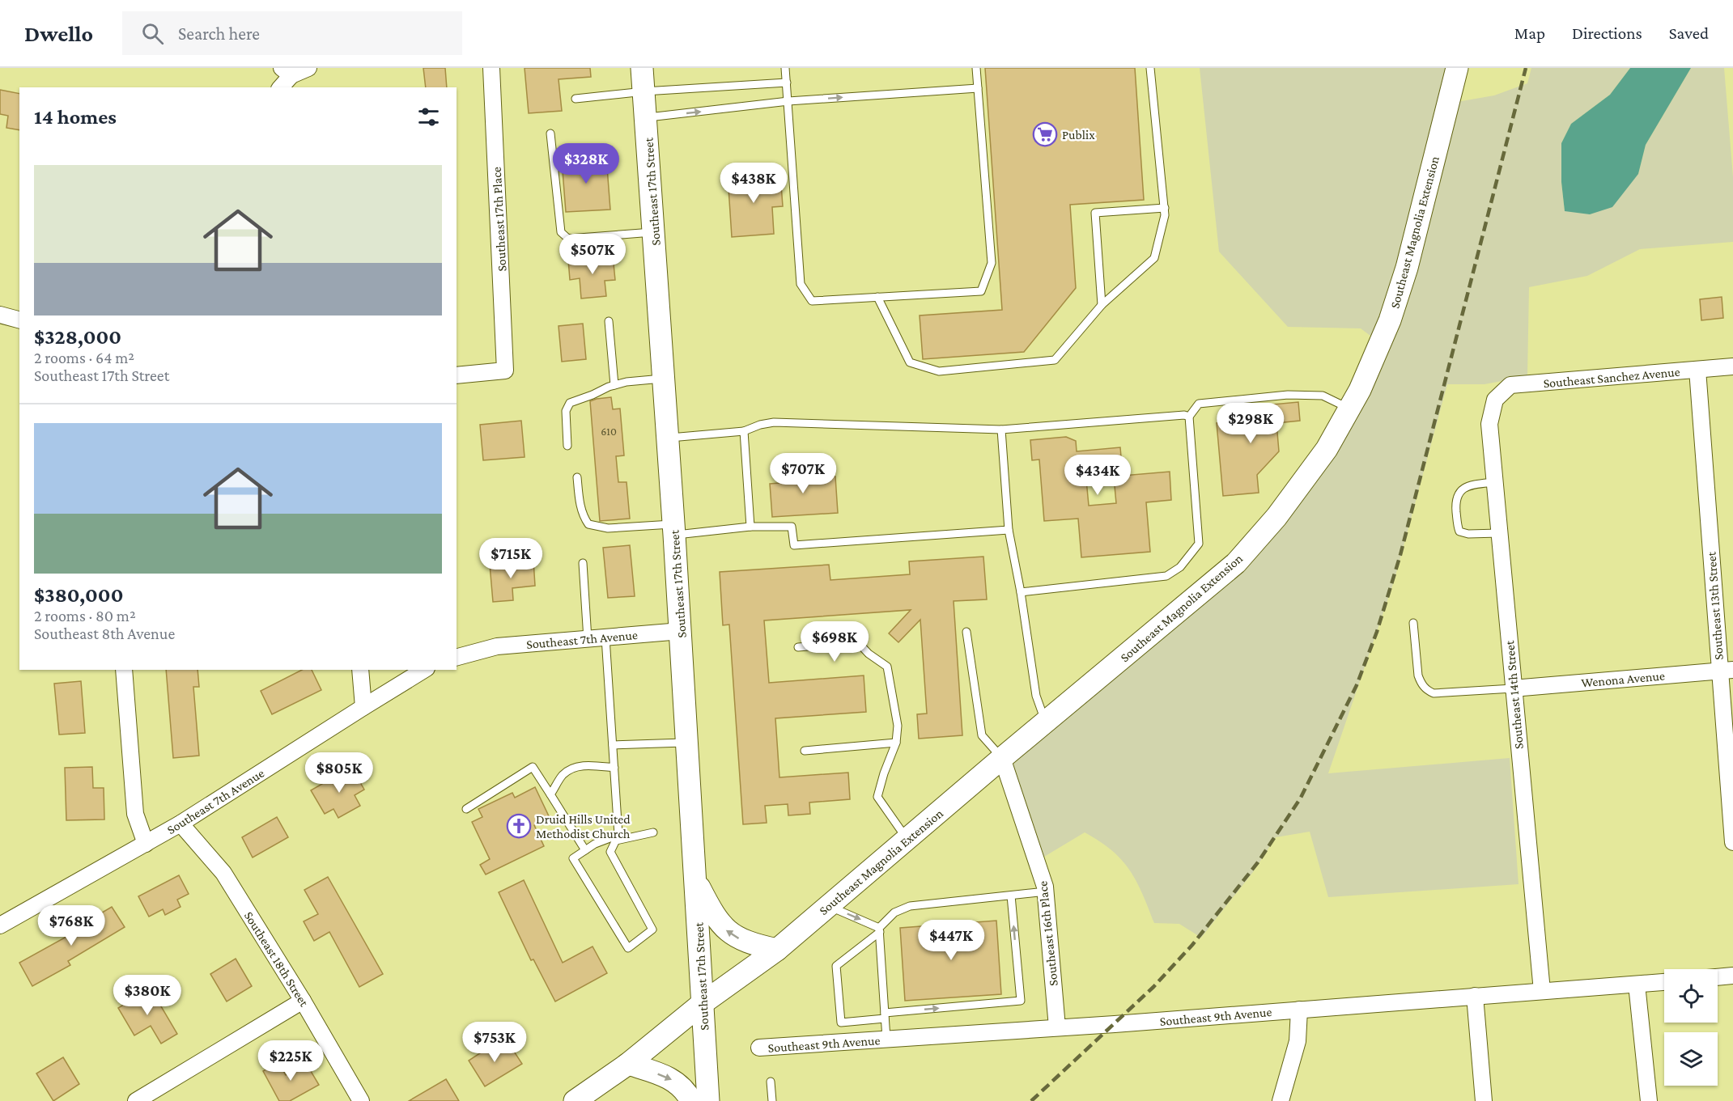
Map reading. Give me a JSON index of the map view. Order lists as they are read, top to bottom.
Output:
{
  "streets": {
    "main road": ["Southeast 17th Street", "Southeast Magnolia Extension"],
    "street": [
      "Southeast 17th Place",
      "Southeast Sanchez Avenue",
      "Southeast 13th Street",
      "Southeast 7th Avenue",
      "Wenona Avenue",
      "Southeast 14th Street",
      "Southeast 16th Place",
      "Southeast 18th Street",
      "Southeast 9th Avenue"
    ]
  },
  "crossings": [
    ["Southeast 17th Street", "Southeast Magnolia Extension"],
    ["Southeast 17th Street", "Southeast 7th Avenue"],
    ["Southeast Magnolia Extension", "Southeast 16th Place"],
    ["Southeast Sanchez Avenue", "Southeast 13th Street"],
    ["Southeast Sanchez Avenue", "Southeast 14th Street"],
    ["Southeast 13th Street", "Wenona Avenue"],
    ["Southeast 7th Avenue", "Southeast 18th Street"],
    ["Wenona Avenue", "Southeast 14th Street"],
    ["Southeast 14th Street", "Southeast 9th Avenue"],
    ["Southeast 16th Place", "Southeast 9th Avenue"]
  ],
  "places": {
    "supermarket": ["Publix"],
    "church": ["Druid Hills United Methodist Church"]
  },
  "house_numbers": ["610"],
  "page": {
    "header": "Dwello",
    "search": "Search here",
    "nav": ["Map", "Directions", "Saved"],
    "heading": "14 homes",
    "price": [
      "$328K",
      "$438K",
      "$507K",
      "$298K",
      "$707K",
      "$434K",
      "$715K",
      "$698K",
      "$805K",
      "$768K",
      "$447K",
      "$380K",
      "$753K",
      "$225K"
    ],
    "list": [
      {
        "name": "$328,000",
        "note": "2 rooms · 64 m² · Southeast 17th Street"
      },
      {
        "name": "$380,000",
        "note": "2 rooms · 80 m² · Southeast 8th Avenue"
      }
    ]
  }
}
